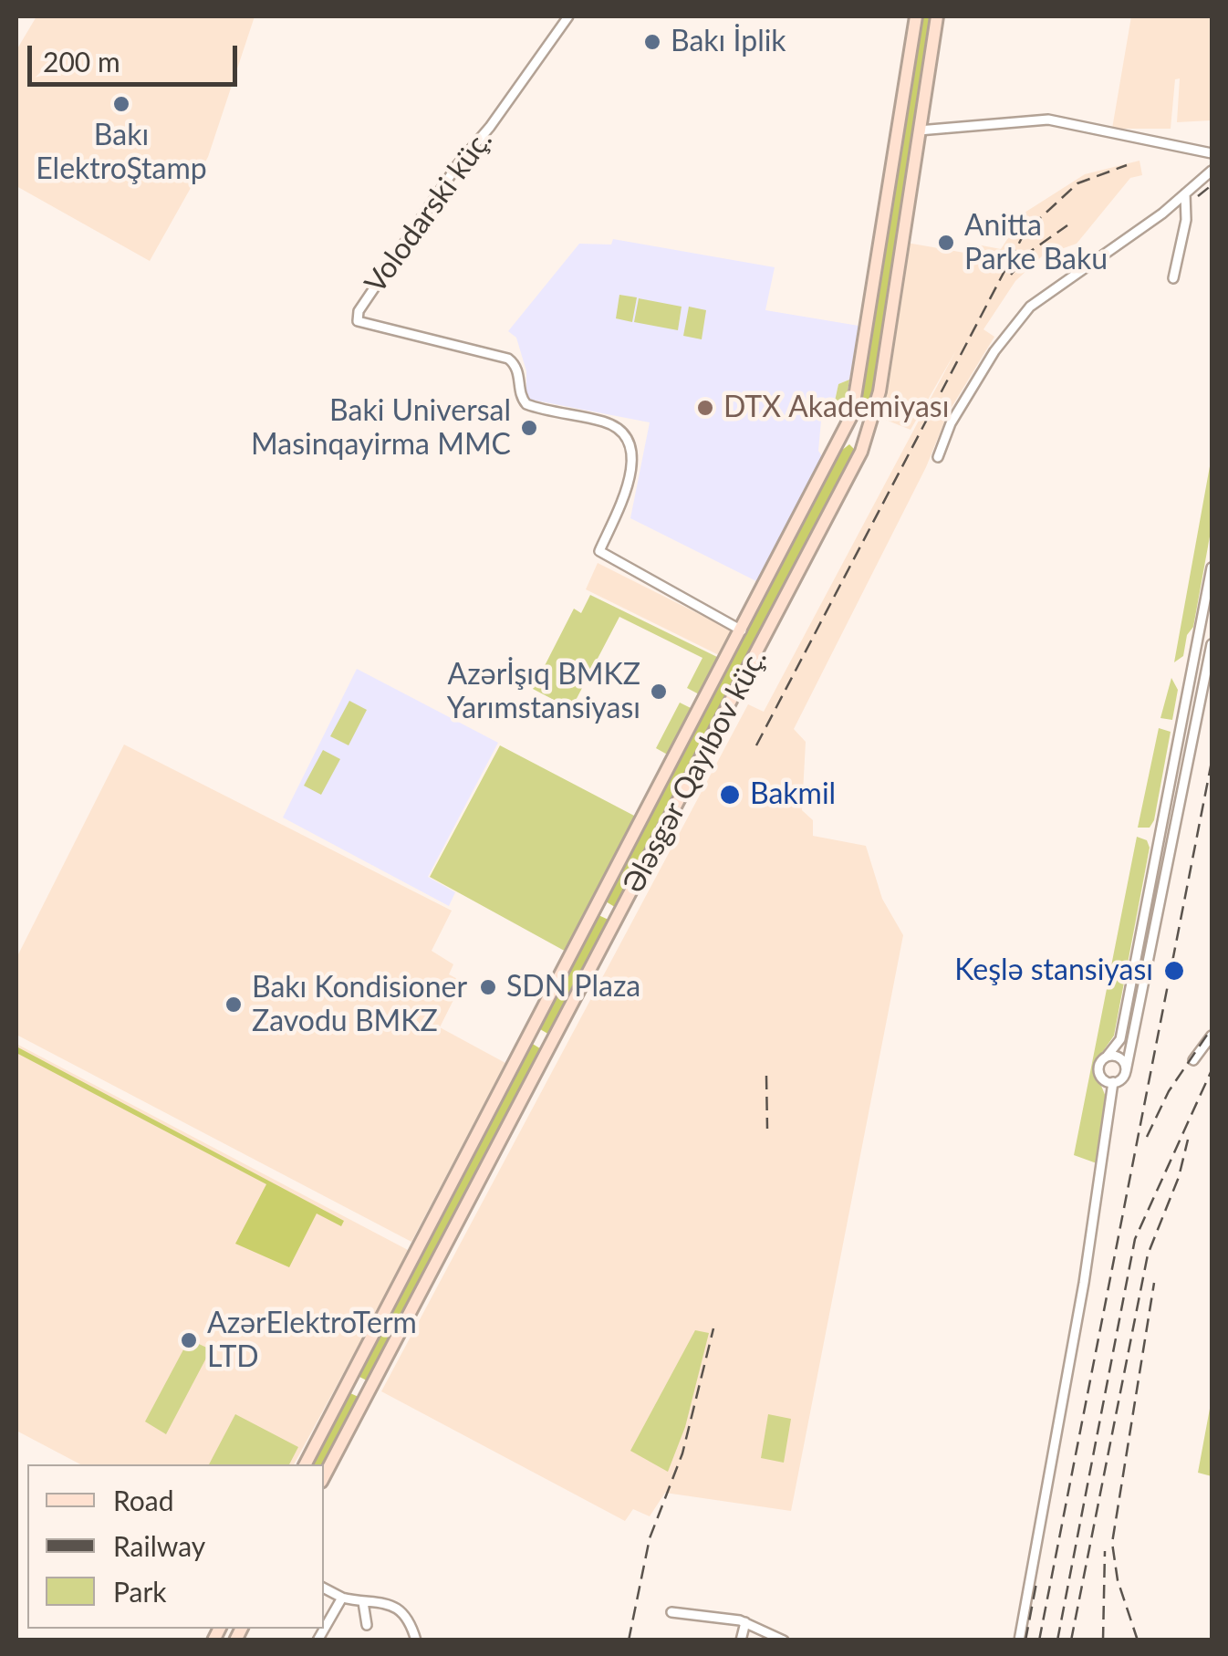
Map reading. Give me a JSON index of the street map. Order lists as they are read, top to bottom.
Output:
{
  "streets": {
    "main road": ["Ələsgər Qayıbov küç."],
    "street": ["Volodarski küç."]
  },
  "crossings": [
    ["Volodarski küç.", "Ələsgər Qayıbov küç."]
  ],
  "places": [
    "Bakı İplik",
    "Bakı ElektroŞtamp",
    "Anitta Parke Baku",
    "DTX Akademiyası",
    "Baki Universal Masinqayirma MMC",
    "Azərİşıq BMKZ Yarımstansiyası",
    "Bakmil",
    "Keşlə stansiyası",
    "SDN Plaza",
    "Bakı Kondisioner Zavodu BMKZ",
    "AzərElektroTerm LTD"
  ],
  "legend": ["Road", "Railway", "Park"],
  "scale_bar": "200 m"
}
